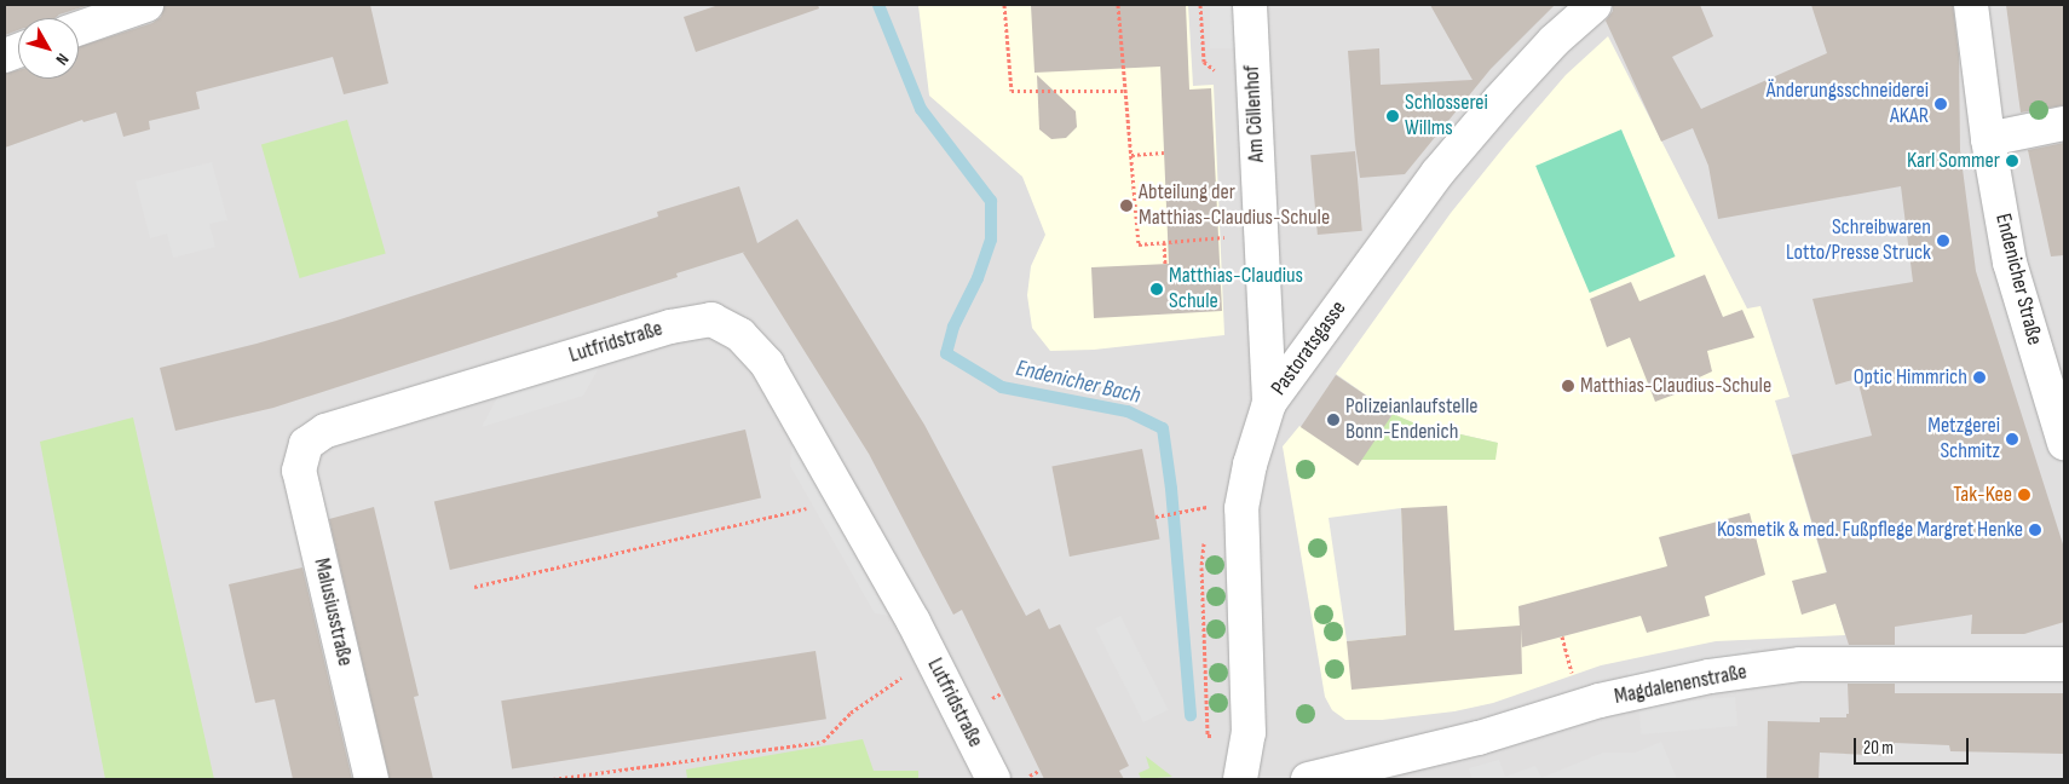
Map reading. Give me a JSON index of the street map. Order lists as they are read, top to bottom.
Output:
{
  "streets": {
    "street": [
      "Am Cöllenhof",
      "Endenicher Straße",
      "Lutfridstraße",
      "Pastoratsgasse",
      "Malusiusstraße",
      "Magdalenenstraße"
    ]
  },
  "crossings": [
    ["Am Cöllenhof", "Pastoratsgasse"],
    ["Lutfridstraße", "Malusiusstraße"]
  ],
  "water": ["Endenicher Bach"],
  "places": [
    "Änderungsschneiderei AKAR",
    "Schlosserei Willms",
    "Karl Sommer",
    "Abteilung der Matthias-Claudius-Schule",
    "Schreibwaren Lotto/Presse Struck",
    "Matthias-Claudius Schule",
    "Optic Himmrich",
    "Matthias-Claudius-Schule",
    "Polizeianlaufstelle Bonn-Endenich",
    "Metzgerei Schmitz",
    "Tak-Kee",
    "Kosmetik & med. Fußpflege Margret Henke"
  ],
  "scale_bar": "20 m",
  "north": "bottom right"
}
